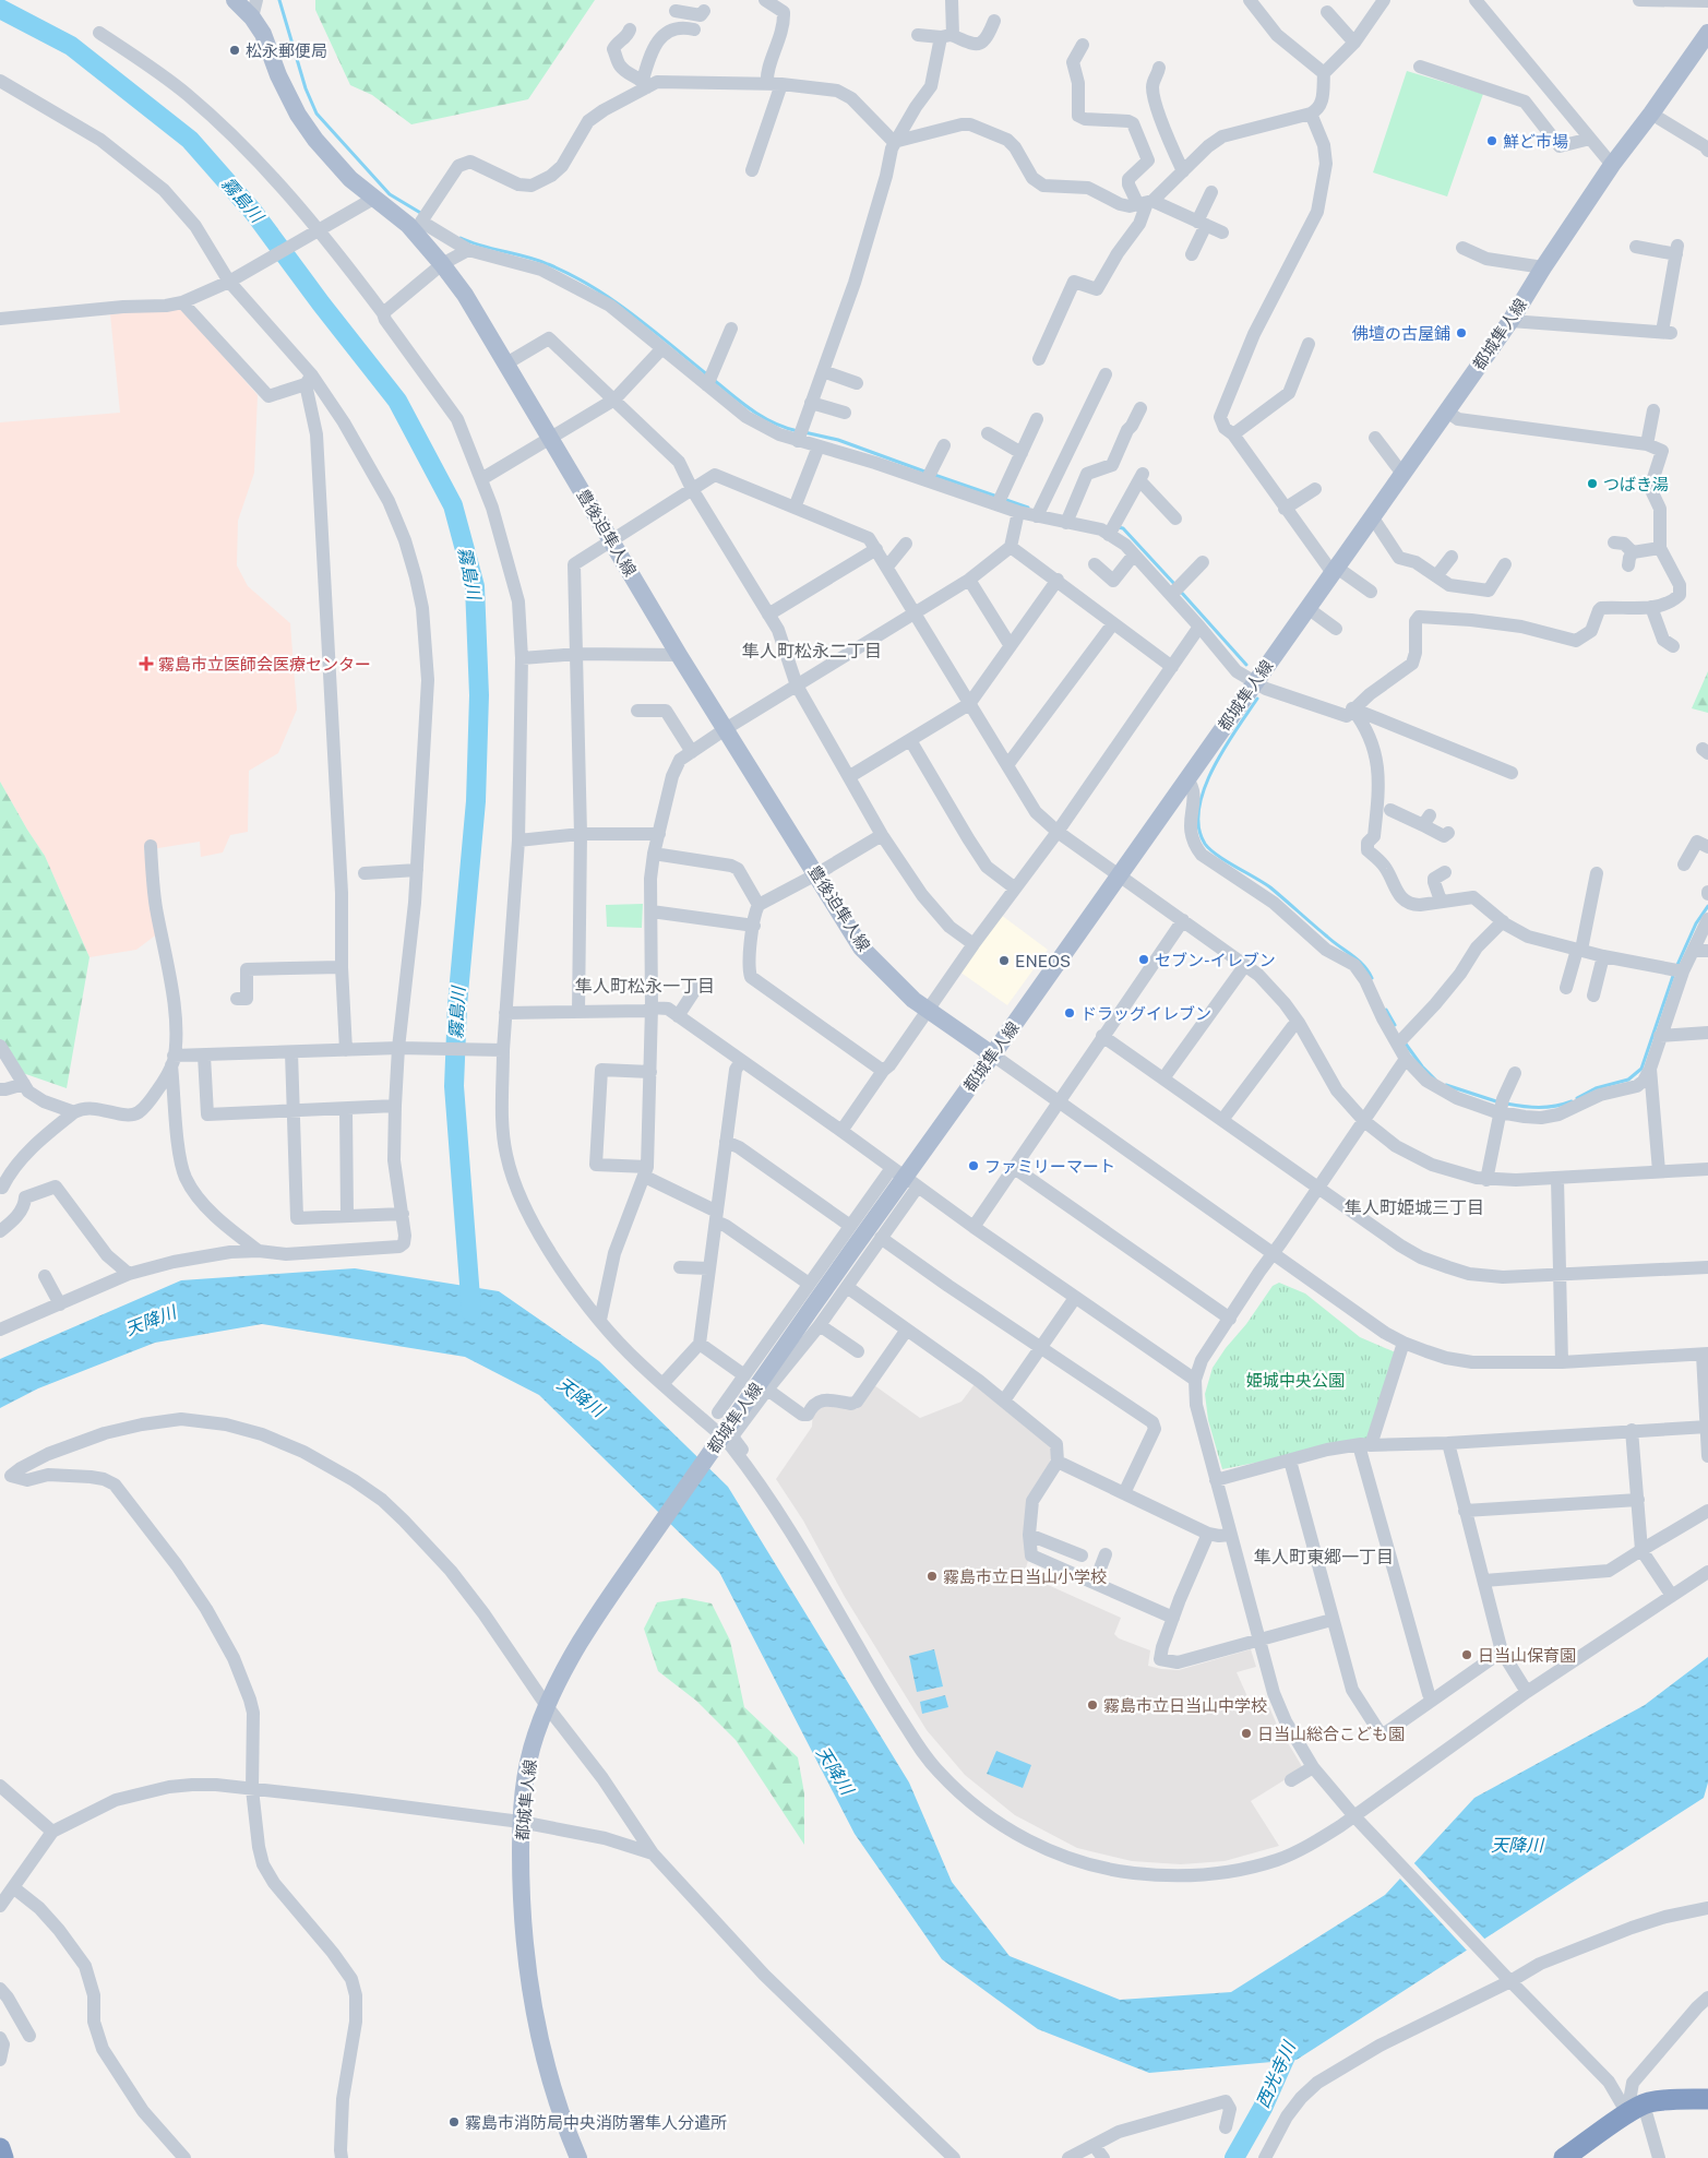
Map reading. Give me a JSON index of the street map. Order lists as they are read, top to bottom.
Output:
{
  "streets": {
    "main road": ["都城隼人線", "豊後迫隼人線"]
  },
  "crossings": [
    ["都城隼人線", "豊後迫隼人線"]
  ],
  "districts": [
    "隼人町松永二丁目",
    "隼人町松永一丁目",
    "隼人町姫城三丁目",
    "隼人町東郷一丁目"
  ],
  "water": ["霧島川", "天降川", "西光寺川"],
  "parks": ["姫城中央公園"],
  "places": {
    "other": [
      "松永郵便局",
      "鮮ど市場",
      "佛壇の古屋鋪",
      "つばき湯",
      "セブン-イレブン",
      "ENEOS",
      "ドラッグイレブン",
      "ファミリーマート",
      "霧島市立日当山小学校",
      "日当山保育園",
      "霧島市立日当山中学校",
      "日当山総合こども園",
      "霧島市消防局中央消防署隼人分遣所"
    ],
    "health": ["霧島市立医師会医療センター"]
  }
}
